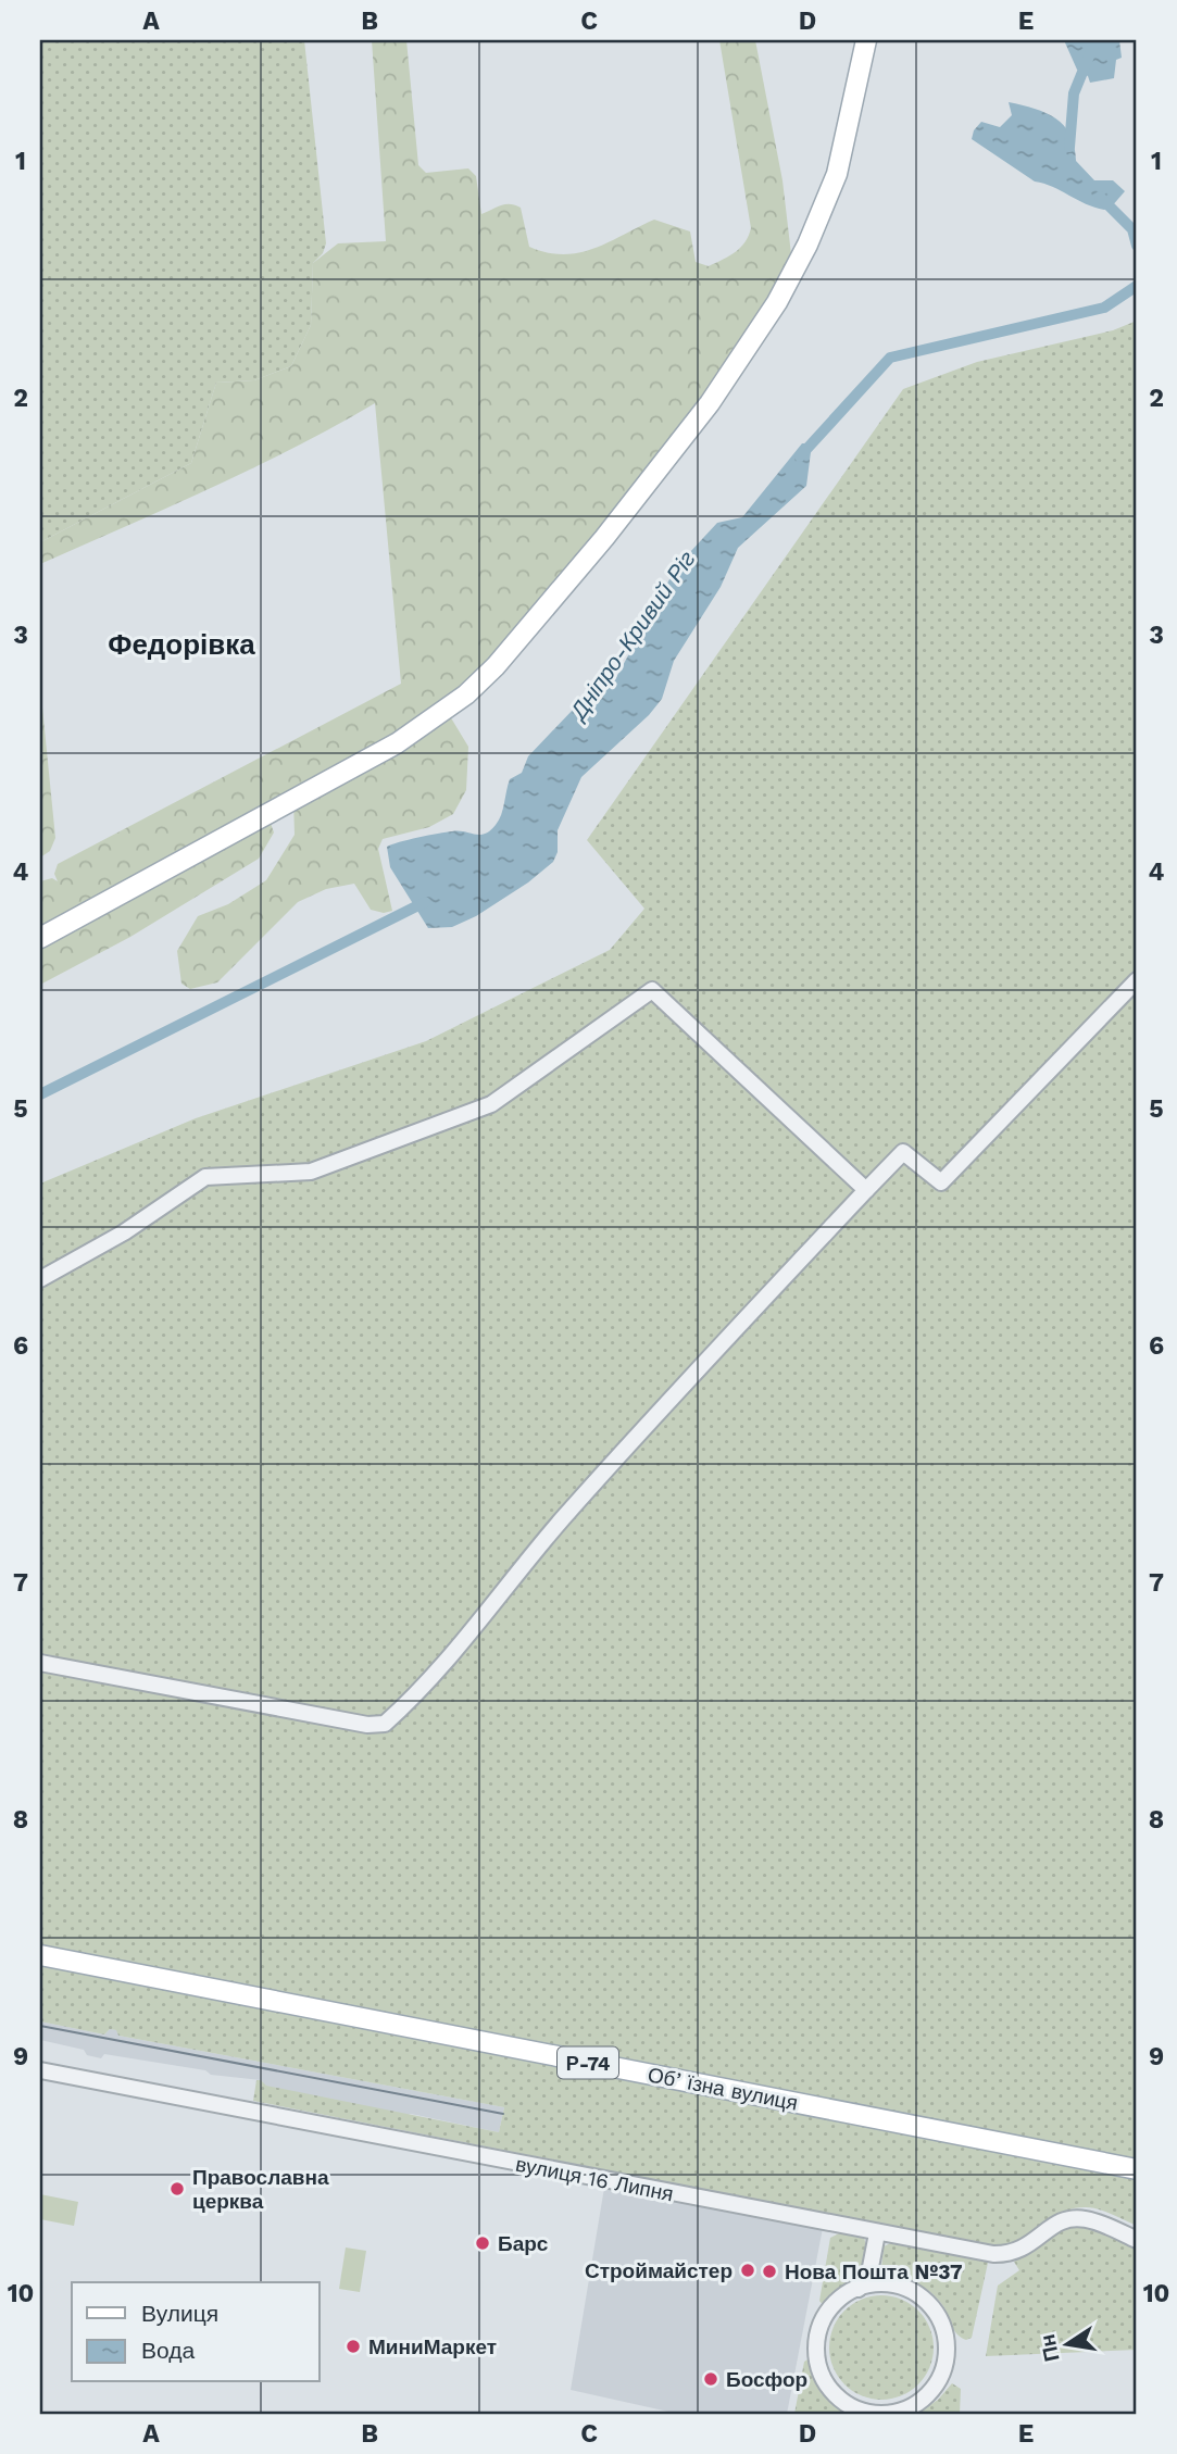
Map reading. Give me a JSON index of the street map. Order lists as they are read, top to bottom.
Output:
{
  "streets": {
    "main road": ["Р-74", "Обʼїзна вулиця"],
    "street": ["вулиця 16 Липня"]
  },
  "districts": ["Федорівка"],
  "water": ["Дніпро-Кривий Ріг"],
  "places": [
    "Православна церква",
    "Барс",
    "Строймайстер",
    "Нова Пошта №37",
    "МиниМаркет",
    "Босфор"
  ],
  "legend": ["Вулиця", "Вода"],
  "north": "left",
  "grid": {
    "columns": [
      "A",
      "B",
      "C",
      "D",
      "E"
    ],
    "rows": [
      "1",
      "2",
      "3",
      "4",
      "5",
      "6",
      "7",
      "8",
      "9",
      "10"
    ]
  }
}
